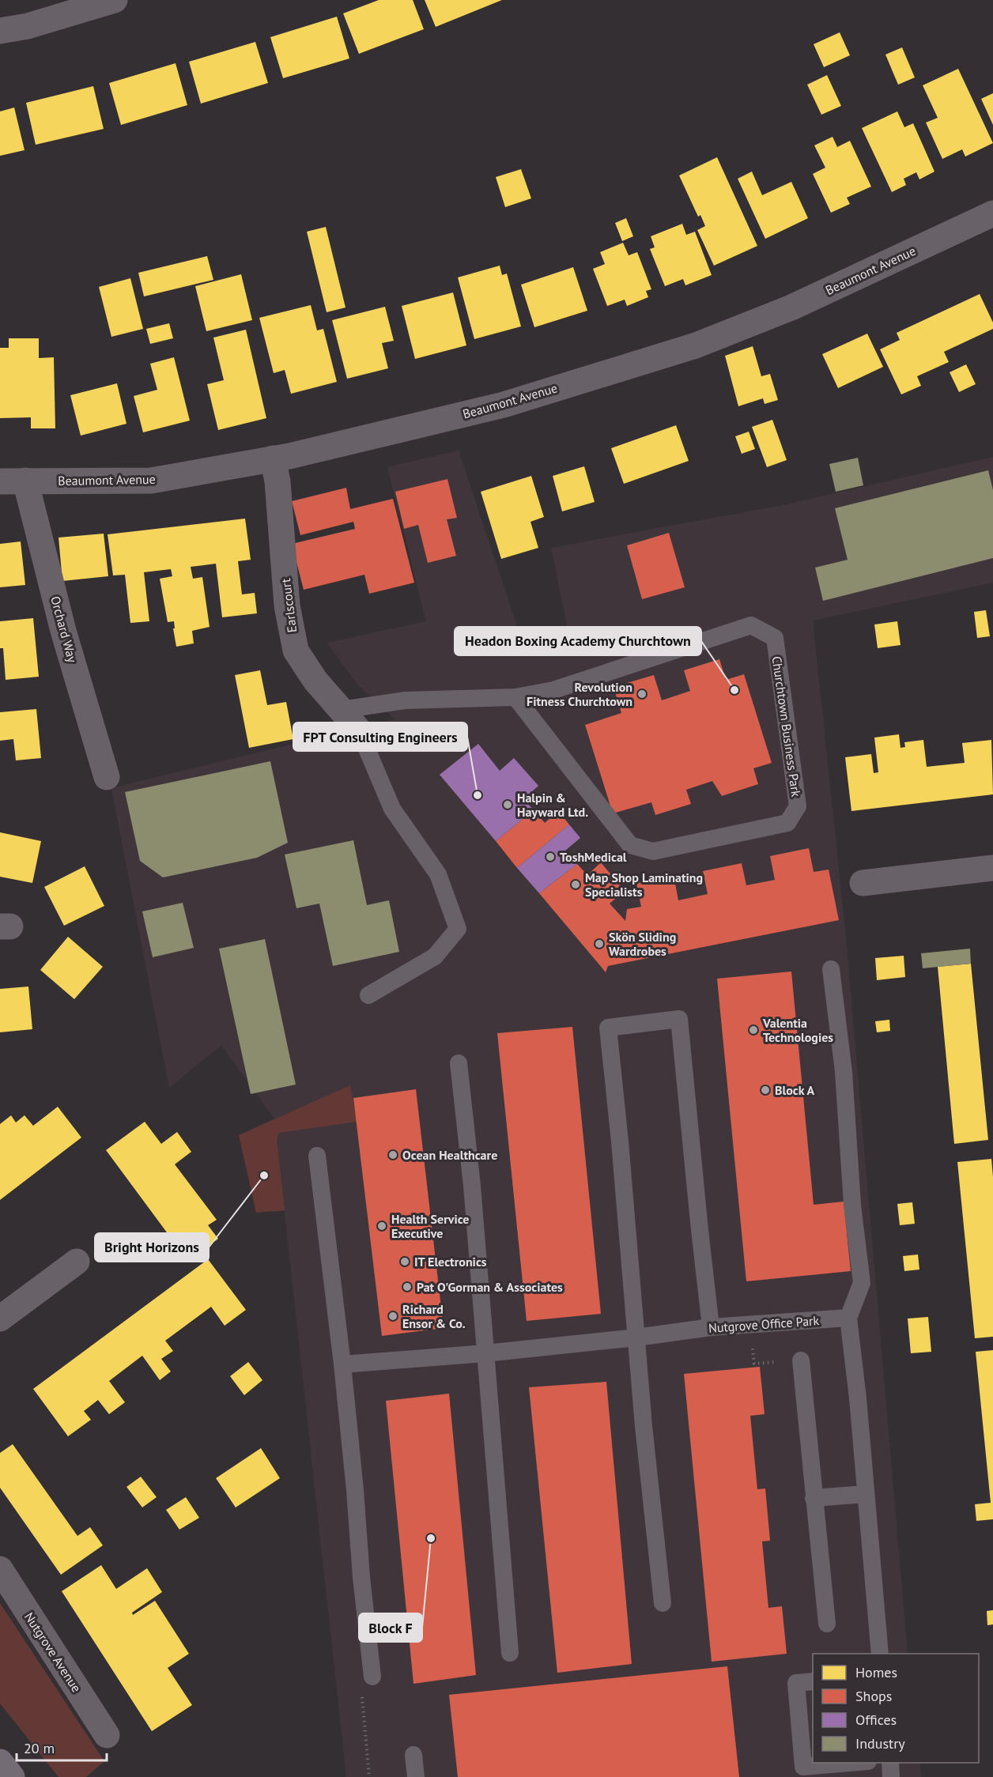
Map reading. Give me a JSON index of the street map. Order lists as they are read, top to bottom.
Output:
{
  "streets": {
    "street": [
      "Beaumont Avenue",
      "Earlscourt",
      "Orchard Way",
      "Nutgrove Avenue"
    ],
    "lane": ["Churchtown Business Park", "Nutgrove Office Park"]
  },
  "crossings": [
    ["Beaumont Avenue", "Earlscourt"],
    ["Beaumont Avenue", "Orchard Way"],
    ["Earlscourt", "Churchtown Business Park"]
  ],
  "places": [
    "Headon Boxing Academy Churchtown",
    "Revolution Fitness Churchtown",
    "FPT Consulting Engineers",
    "Halpin & Hayward Ltd.",
    "ToshMedical",
    "Map Shop Laminating Specialists",
    "Skön Sliding Wardrobes",
    "Valentia Technologies",
    "Block A",
    "Ocean Healthcare",
    "Bright Horizons",
    "Health Service Executive",
    "IT Electronics",
    "Pat O'Gorman & Associates",
    "Richard Ensor & Co.",
    "Block F"
  ],
  "legend": [
    "Homes",
    "Shops",
    "Offices",
    "Industry"
  ],
  "scale_bar": "20 m"
}
